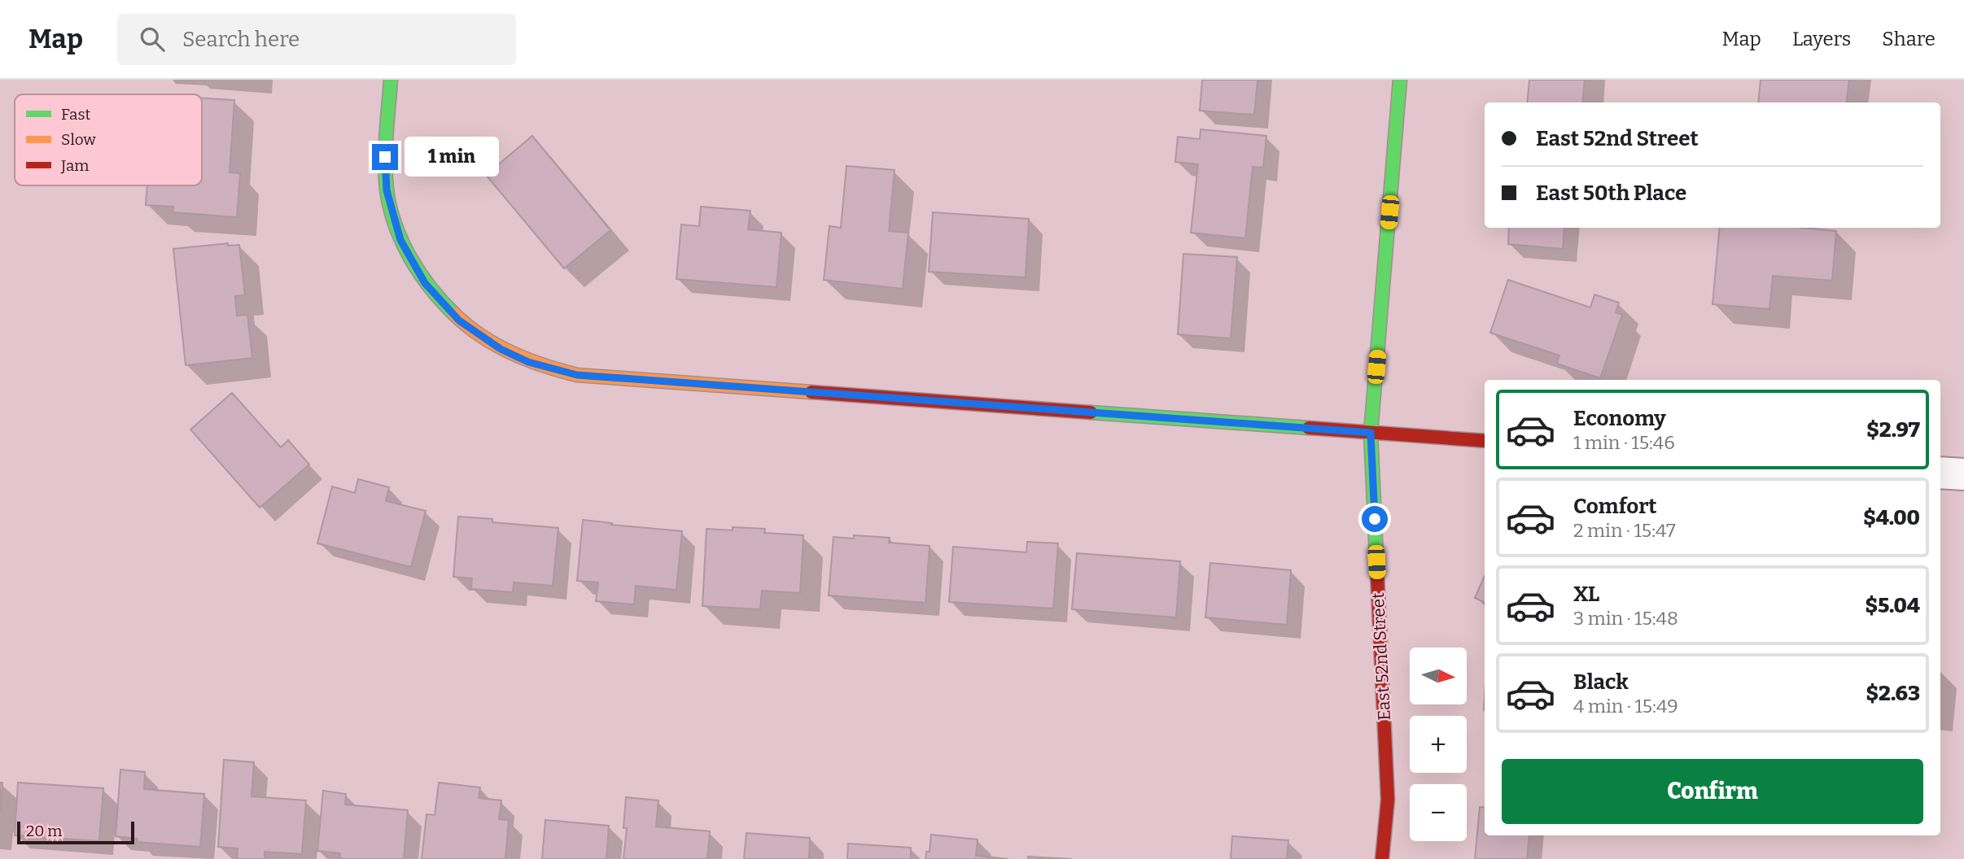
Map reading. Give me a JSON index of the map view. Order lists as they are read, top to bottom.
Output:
{
  "streets": {
    "street": ["East 52nd Street"]
  },
  "legend": ["Fast", "Slow", "Jam"],
  "scale_bar": "20 m",
  "north": "right",
  "page": {
    "header": "Map",
    "search": "Search here",
    "nav": ["Map", "Layers", "Share"],
    "banner": ["East 52nd Street", "East 50th Place"],
    "bubble": "1 min",
    "list": [
      {
        "name": "Economy",
        "note": "1 min · 15:46",
        "value": "$2.97"
      },
      {
        "name": "Comfort",
        "note": "2 min · 15:47",
        "value": "$4.00"
      },
      {
        "name": "XL",
        "note": "3 min · 15:48",
        "value": "$5.04"
      },
      {
        "name": "Black",
        "note": "4 min · 15:49",
        "value": "$2.63"
      }
    ],
    "map_buttons": ["+", "−"],
    "buttons": "Confirm",
    "scale": "20 m"
  }
}
